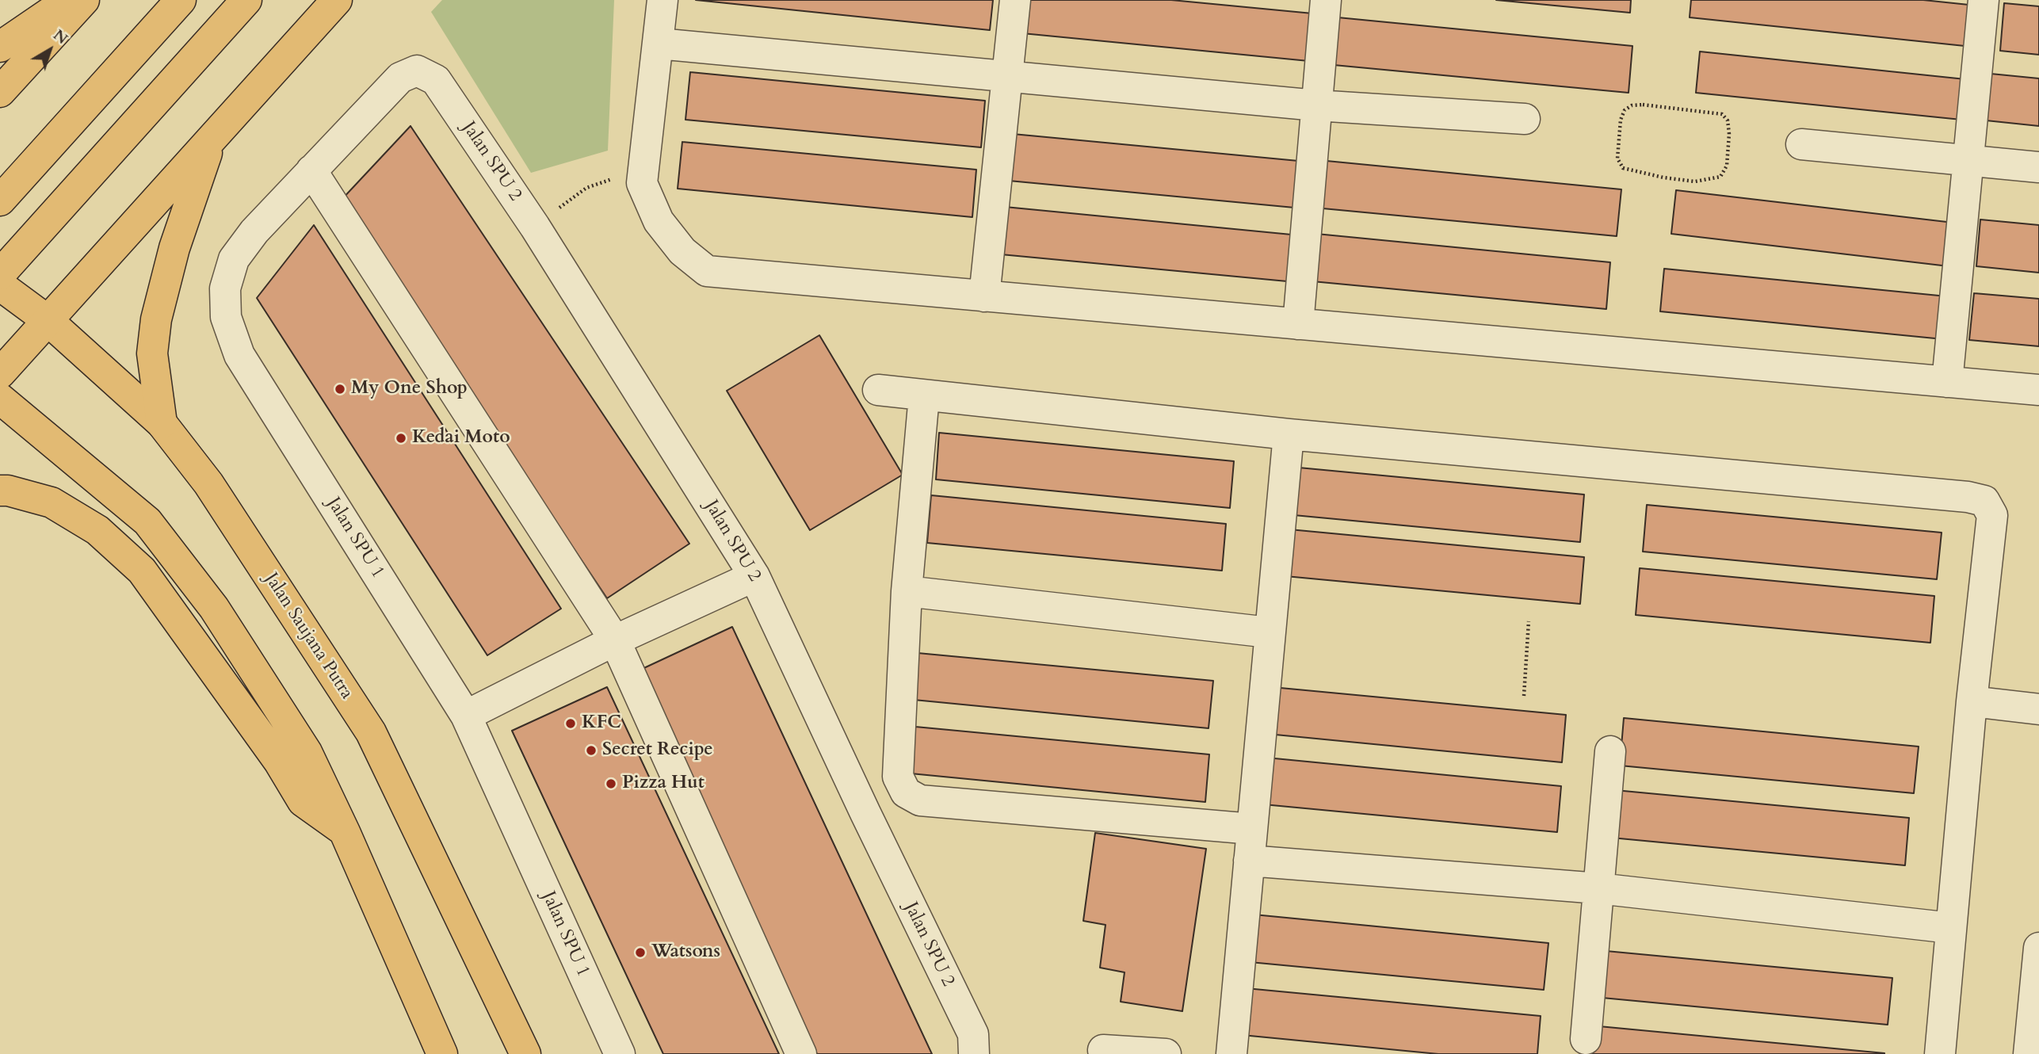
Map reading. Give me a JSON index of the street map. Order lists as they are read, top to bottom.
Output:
{
  "streets": {
    "main road": ["Jalan Saujana Putra"],
    "street": ["Jalan SPU 2", "Jalan SPU 1"]
  },
  "crossings": [
    ["Jalan SPU 2", "Jalan SPU 1"]
  ],
  "places": [
    "My One Shop",
    "Kedai Moto",
    "KFC",
    "Secret Recipe",
    "Pizza Hut",
    "Watsons"
  ],
  "north": "top right"
}
